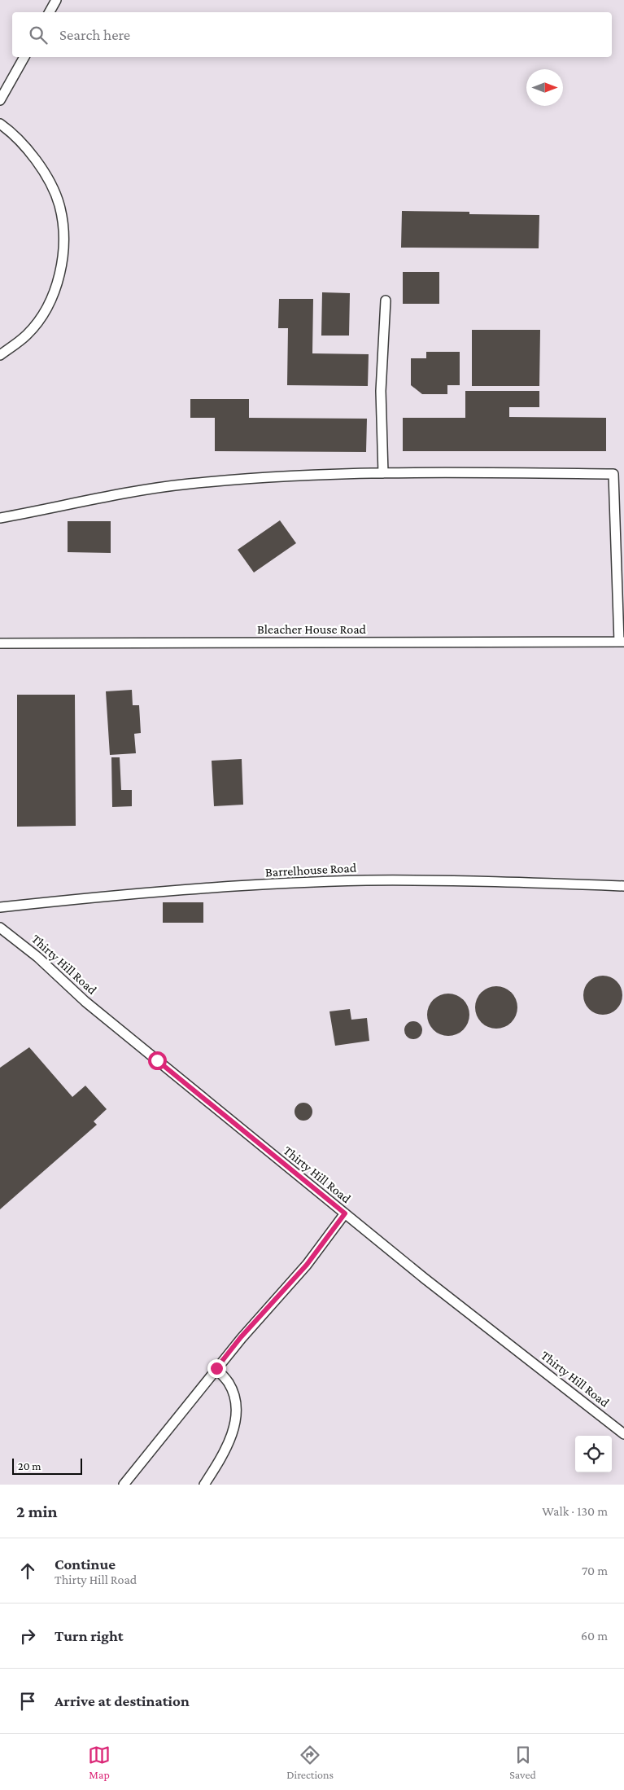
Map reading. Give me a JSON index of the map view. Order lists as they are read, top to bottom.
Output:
{
  "streets": {
    "lane": ["Bleacher House Road", "Barrelhouse Road", "Thirty Hill Road"]
  },
  "scale_bar": "20 m",
  "north": "right",
  "page": {
    "search": "Search here",
    "scale": "20 m",
    "heading": ["2 min", "Walk · 130 m"],
    "list": [
      ["Continue", "Thirty Hill Road", "70 m"],
      ["Turn right", "60 m"],
      "Arrive at destination"
    ],
    "nav": ["Map", "Directions", "Saved"]
  }
}
